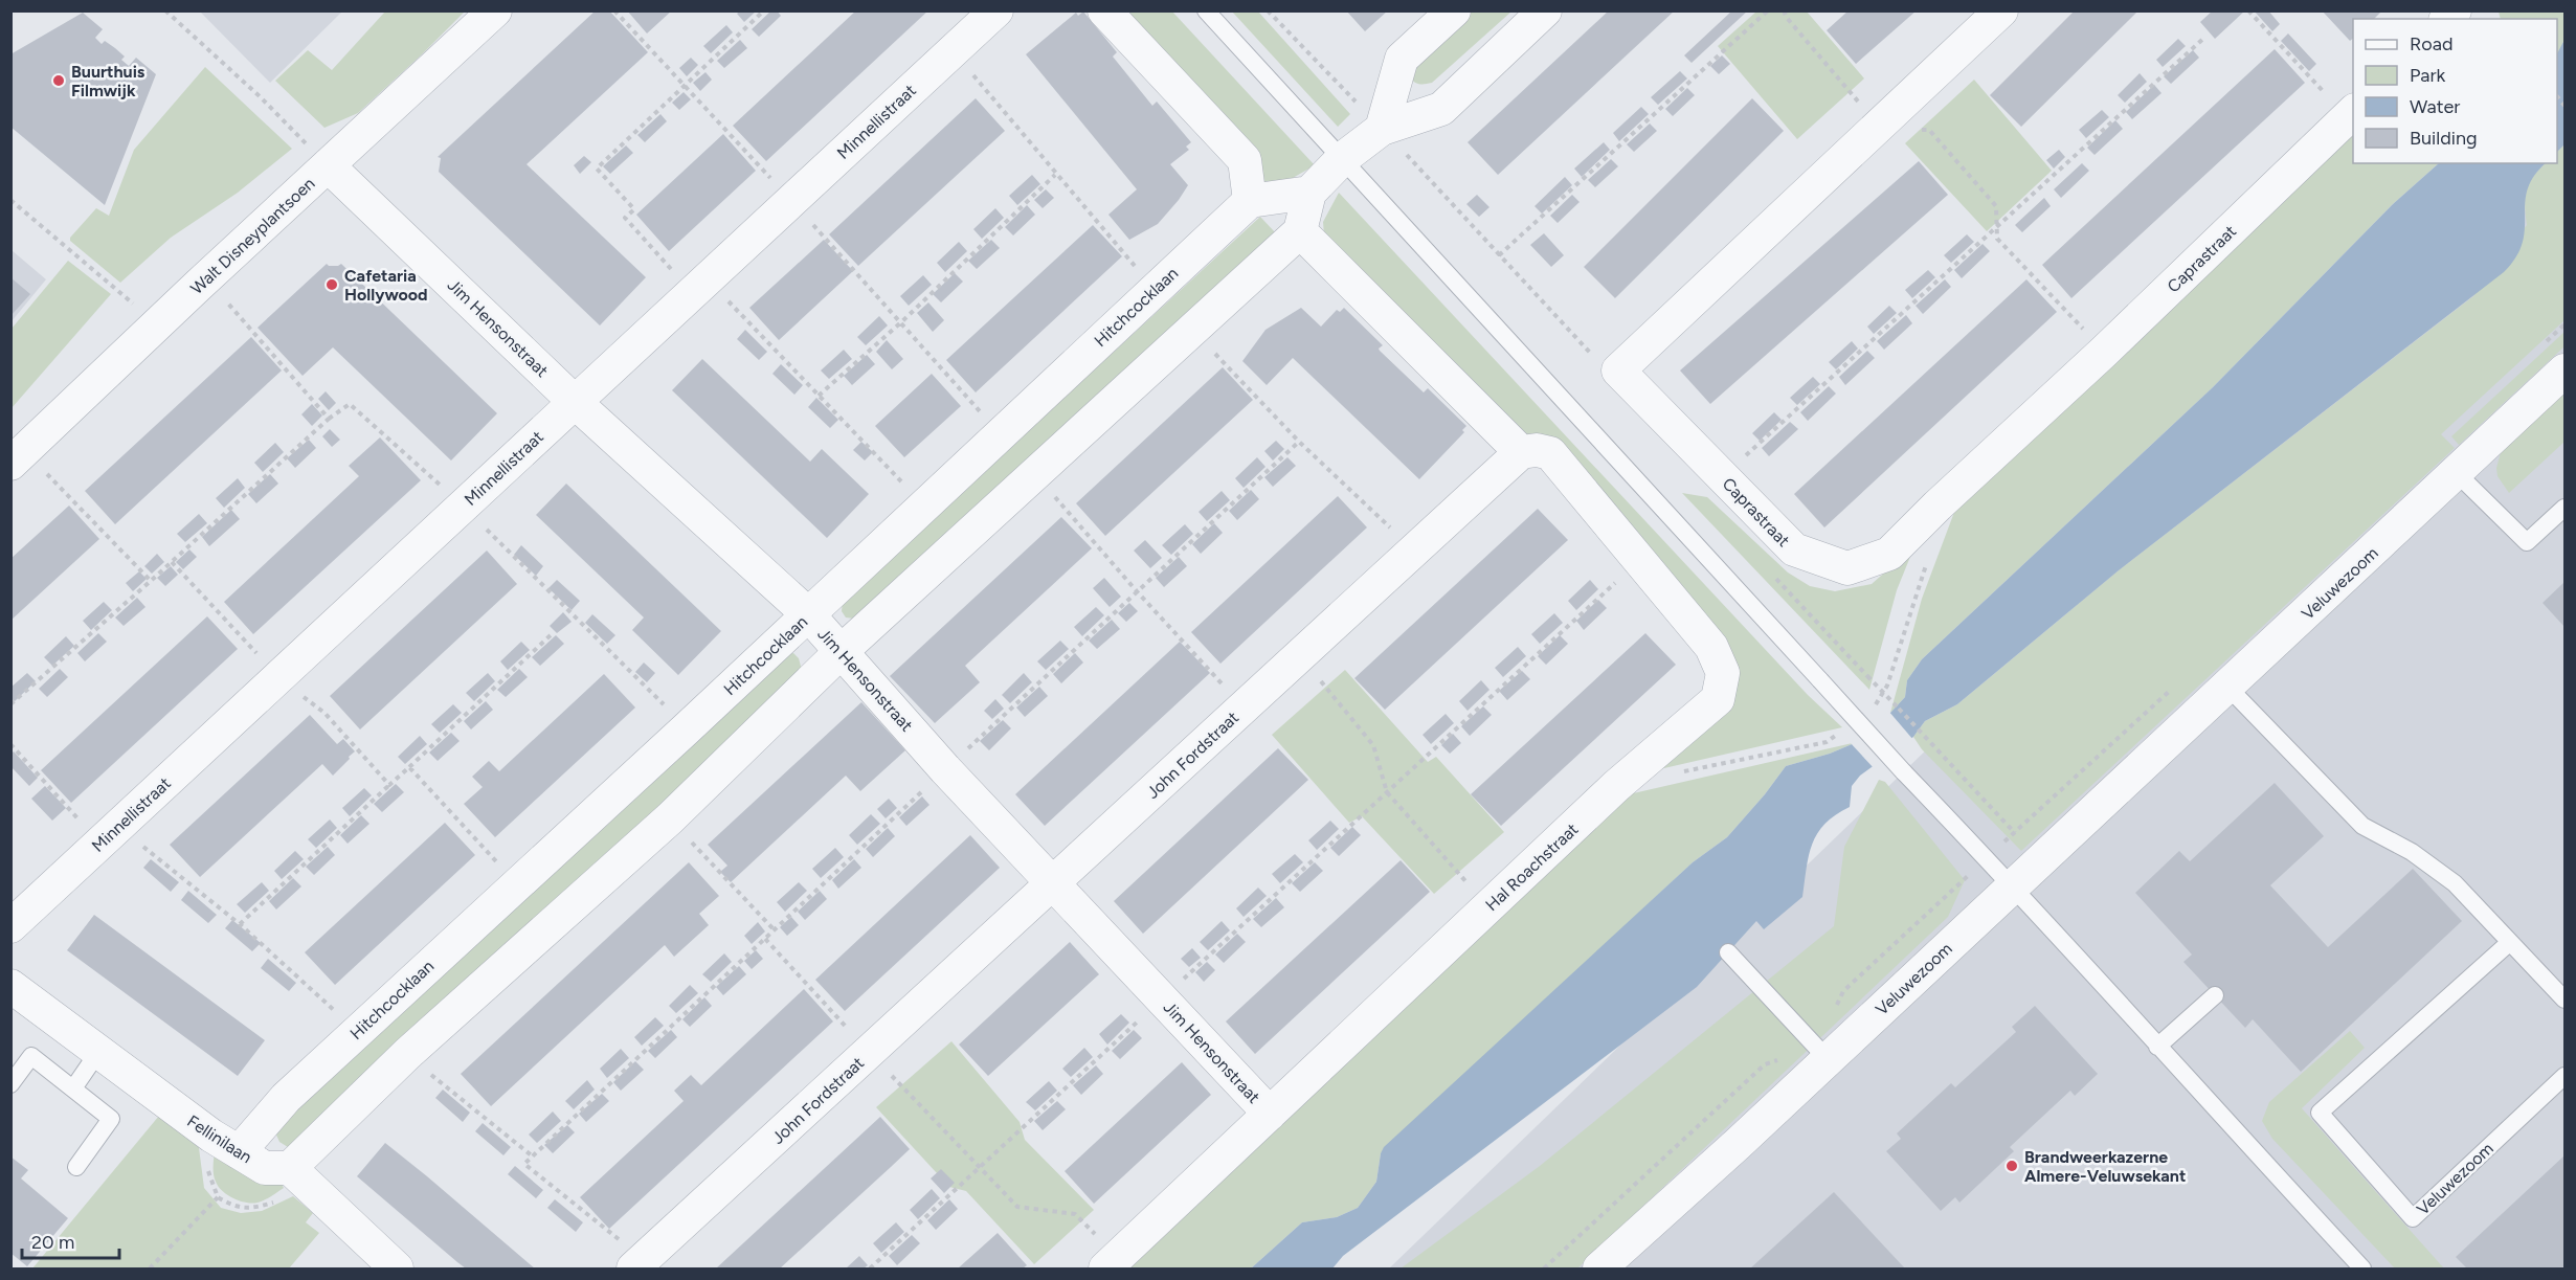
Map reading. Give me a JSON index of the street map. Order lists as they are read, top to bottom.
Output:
{
  "streets": {
    "street": [
      "Minnellistraat",
      "Walt Disneyplantsoen",
      "Caprastraat",
      "Hitchcocklaan",
      "Jim Hensonstraat",
      "Veluwezoom",
      "John Fordstraat",
      "Hal Roachstraat",
      "Fellinilaan"
    ]
  },
  "crossings": [
    ["Minnellistraat", "Jim Hensonstraat"],
    ["Walt Disneyplantsoen", "Jim Hensonstraat"],
    ["Hitchcocklaan", "Jim Hensonstraat"],
    ["Hitchcocklaan", "Fellinilaan"],
    ["Jim Hensonstraat", "John Fordstraat"],
    ["Jim Hensonstraat", "Hal Roachstraat"],
    ["John Fordstraat", "Hal Roachstraat"]
  ],
  "places": ["Buurthuis Filmwijk", "Cafetaria Hollywood", "Brandweerkazerne Almere-Veluwsekant"],
  "legend": [
    "Road",
    "Park",
    "Water",
    "Building"
  ],
  "scale_bar": "20 m"
}
